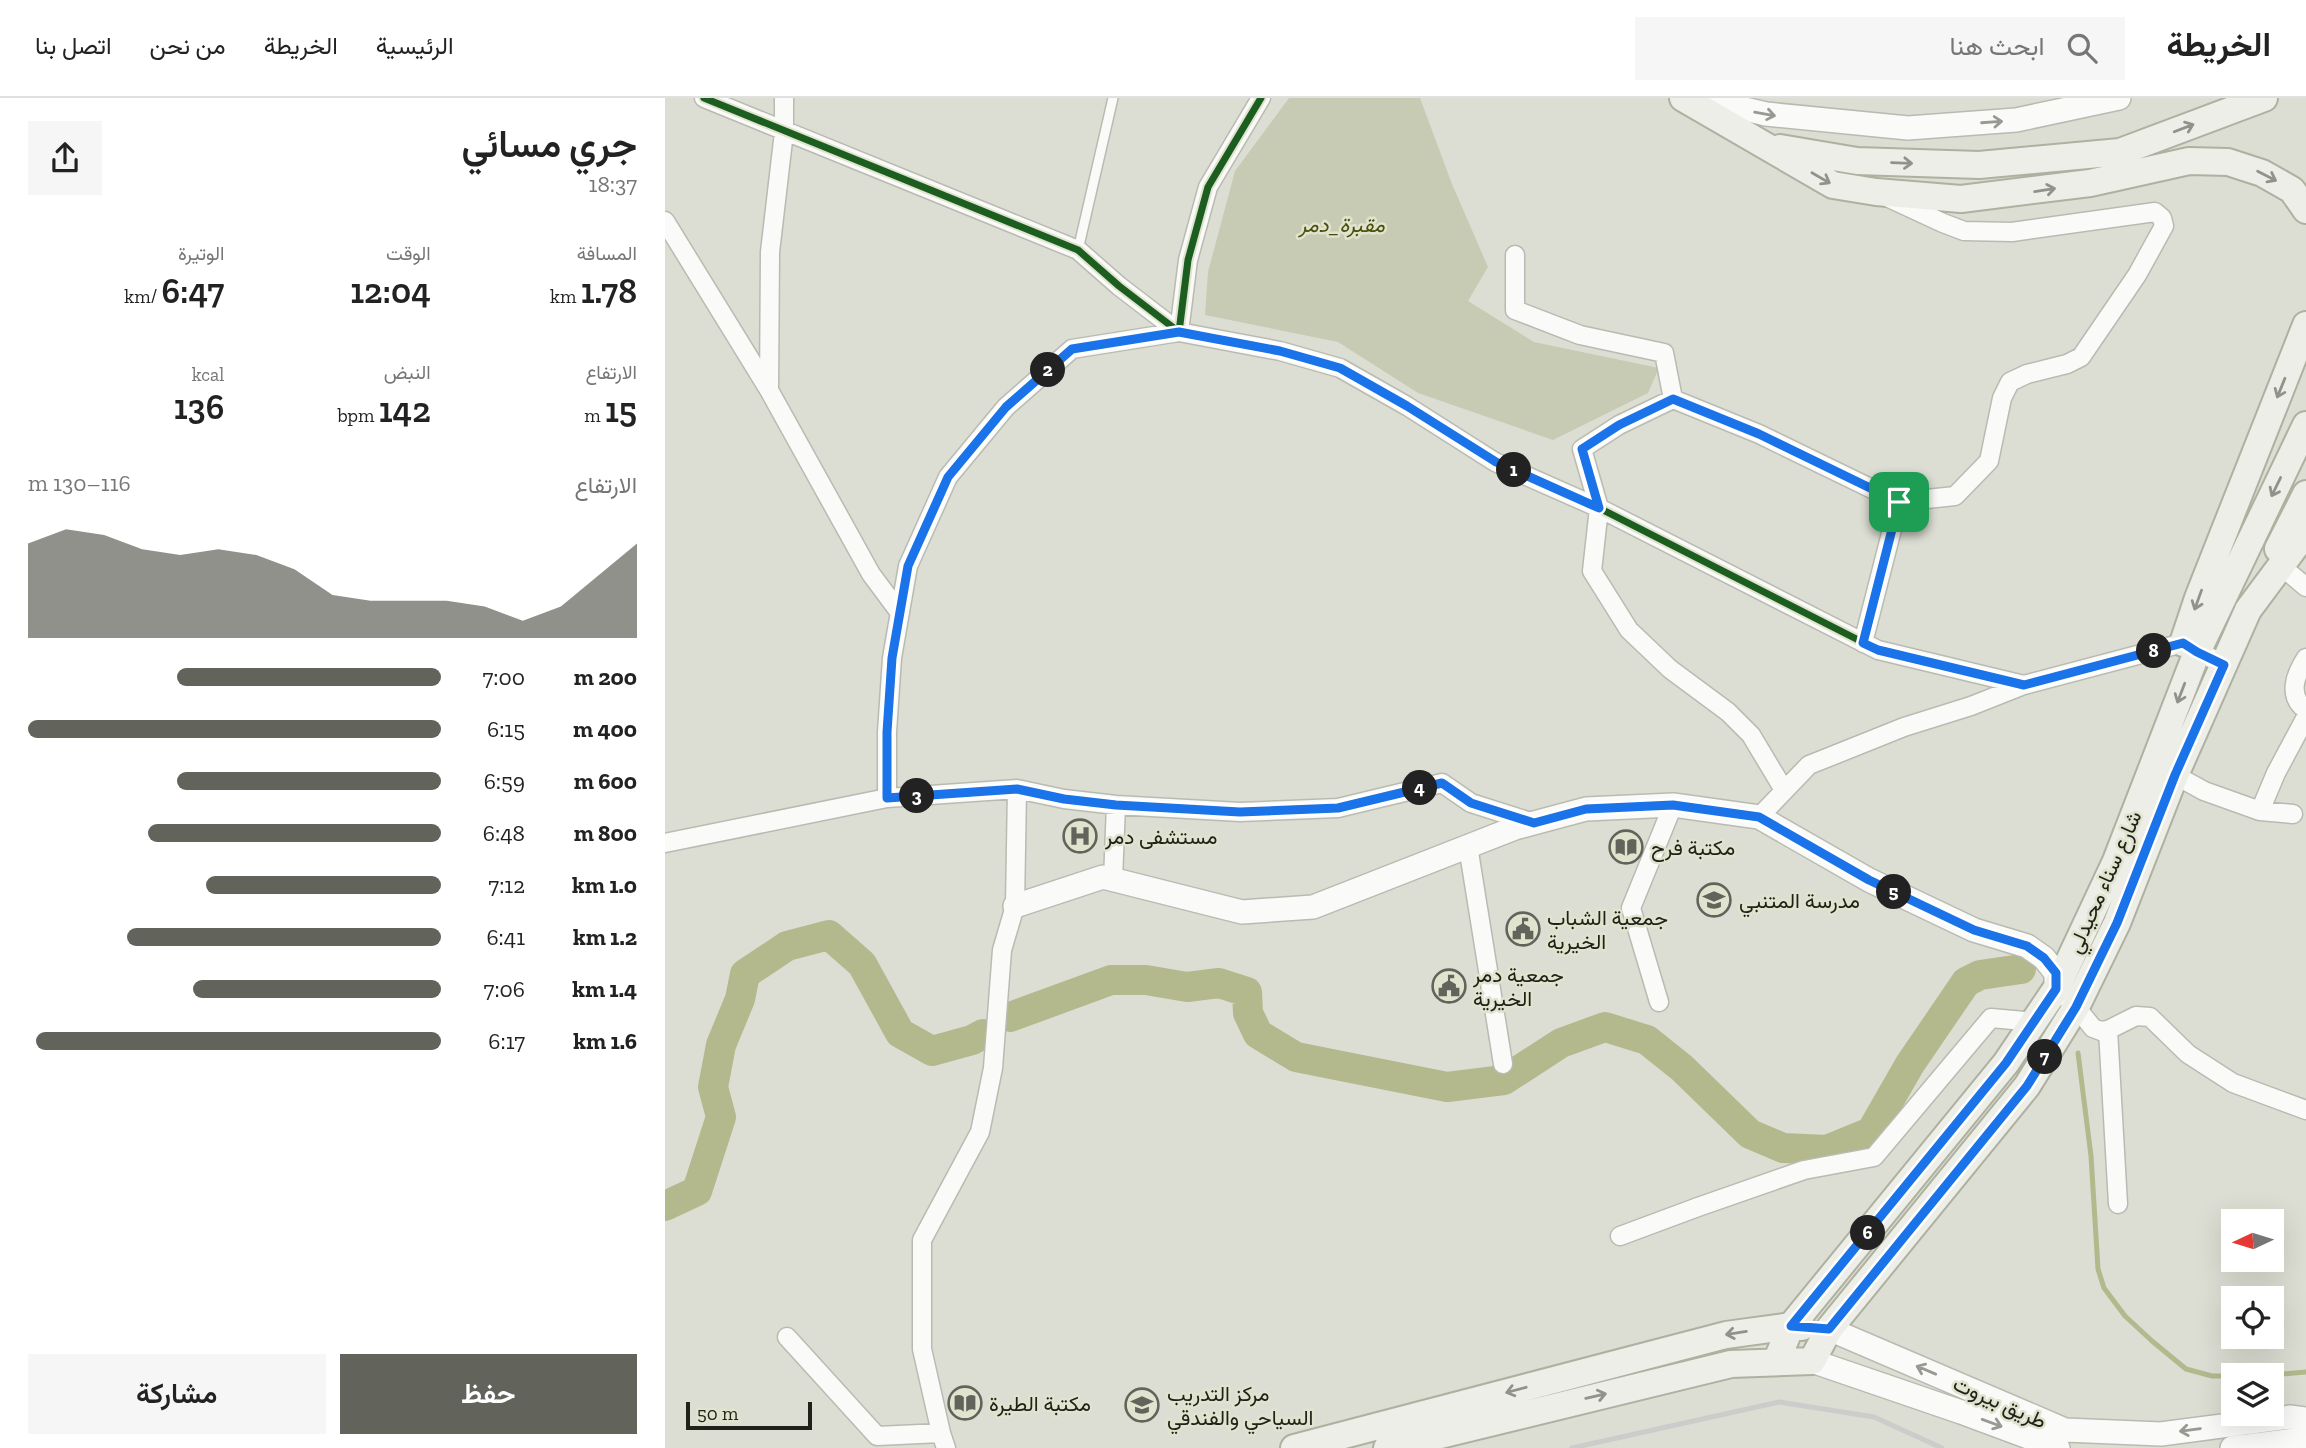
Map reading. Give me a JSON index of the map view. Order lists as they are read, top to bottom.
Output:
{
  "streets": {
    "main road": ["شارع سناء محيدلي"],
    "street": ["طريق بيروت"]
  },
  "parks": ["مقبرة_دمر"],
  "places": {
    "hospital": ["مستشفى دمر"],
    "library": ["مكتبة فرح", "مكتبة الطيرة"],
    "school or university": ["مدرسة المتنبي", "مركز التدريب السياحي والفندقي"],
    "public building": ["جمعية الشباب الخيرية", "جمعية دمر الخيرية"]
  },
  "scale_bar": "50 m",
  "north": "left",
  "page": {
    "header": "الخريطة",
    "search": "ابحث هنا",
    "nav": [
      "الرئيسية",
      "الخريطة",
      "من نحن",
      "اتصل بنا"
    ],
    "heading": ["جري مسائي", "18:37"],
    "stats": [
      ["المسافة", "1.78 km"],
      ["الوقت", "12:04"],
      ["الوتيرة", "6:47 /km"],
      ["الارتفاع", "15 m"],
      ["النبض", "142 bpm"],
      ["kcal", "136"]
    ],
    "pins": [
      "2",
      "1",
      "8",
      "4",
      "3",
      "5",
      "7",
      "6"
    ],
    "chart": ["الارتفاع", "116–130 m"],
    "list": [
      {
        "name": "200 m",
        "note": "7:00"
      },
      {
        "name": "400 m",
        "note": "6:15"
      },
      {
        "name": "600 m",
        "note": "6:59"
      },
      {
        "name": "800 m",
        "note": "6:48"
      },
      {
        "name": "1.0 km",
        "note": "7:12"
      },
      {
        "name": "1.2 km",
        "note": "6:41"
      },
      {
        "name": "1.4 km",
        "note": "7:06"
      },
      {
        "name": "1.6 km",
        "note": "6:17"
      }
    ],
    "buttons": ["حفظ", "مشاركة"],
    "scale": "50 m"
  }
}
